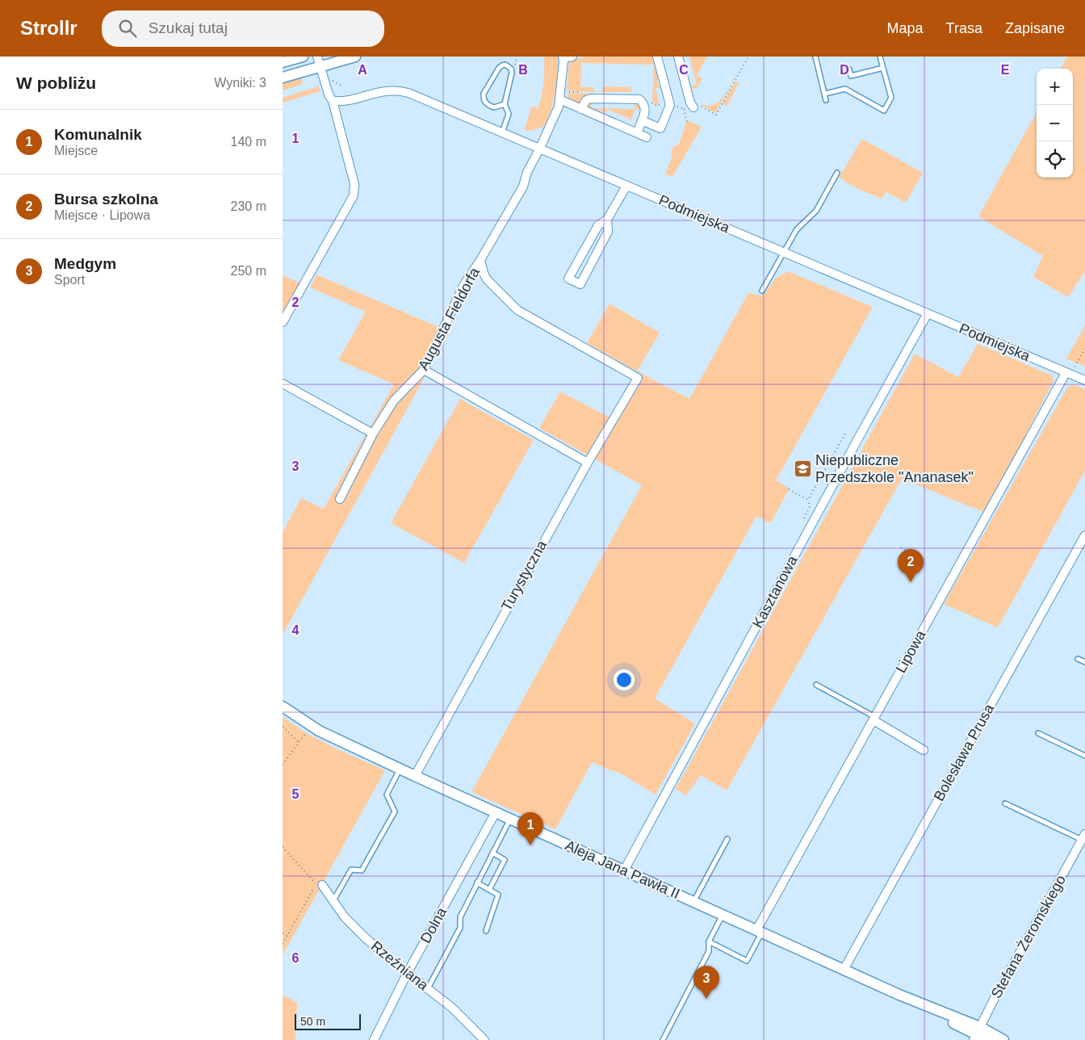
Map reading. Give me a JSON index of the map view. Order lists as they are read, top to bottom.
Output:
{
  "streets": {
    "street": [
      "Podmiejska",
      "Augusta Fieldorfa",
      "Turystyczna",
      "Kasztanowa",
      "Lipowa",
      "Bolesława Prusa",
      "Aleja Jana Pawła II",
      "Dolna",
      "Stefana Żeromskiego",
      "Rzeźniana"
    ]
  },
  "crossings": [
    ["Podmiejska", "Augusta Fieldorfa"],
    ["Podmiejska", "Kasztanowa"],
    ["Podmiejska", "Lipowa"],
    ["Augusta Fieldorfa", "Turystyczna"],
    ["Turystyczna", "Aleja Jana Pawła II"],
    ["Kasztanowa", "Aleja Jana Pawła II"],
    ["Lipowa", "Aleja Jana Pawła II"],
    ["Bolesława Prusa", "Aleja Jana Pawła II"],
    ["Aleja Jana Pawła II", "Dolna"],
    ["Aleja Jana Pawła II", "Stefana Żeromskiego"],
    ["Dolna", "Rzeźniana"]
  ],
  "places": {
    "school or university": ["Niepubliczne Przedszkole \"Ananasek\""]
  },
  "scale_bar": "50 m",
  "page": {
    "header": "Strollr",
    "search": "Szukaj tutaj",
    "nav": ["Mapa", "Trasa", "Zapisane"],
    "heading": ["W pobliżu", "Wyniki: 3"],
    "map_buttons": ["+", "−"],
    "list": [
      {
        "mark": "1",
        "name": "Komunalnik",
        "note": "Miejsce",
        "value": "140 m"
      },
      {
        "mark": "2",
        "name": "Bursa szkolna",
        "note": "Miejsce · Lipowa",
        "value": "230 m"
      },
      {
        "mark": "3",
        "name": "Medgym",
        "note": "Sport",
        "value": "250 m"
      }
    ],
    "pins": ["2", "1", "3"],
    "scale": "50 m"
  },
  "grid": {
    "columns": [
      "A",
      "B",
      "C",
      "D",
      "E"
    ],
    "rows": [
      "1",
      "2",
      "3",
      "4",
      "5",
      "6"
    ]
  }
}
